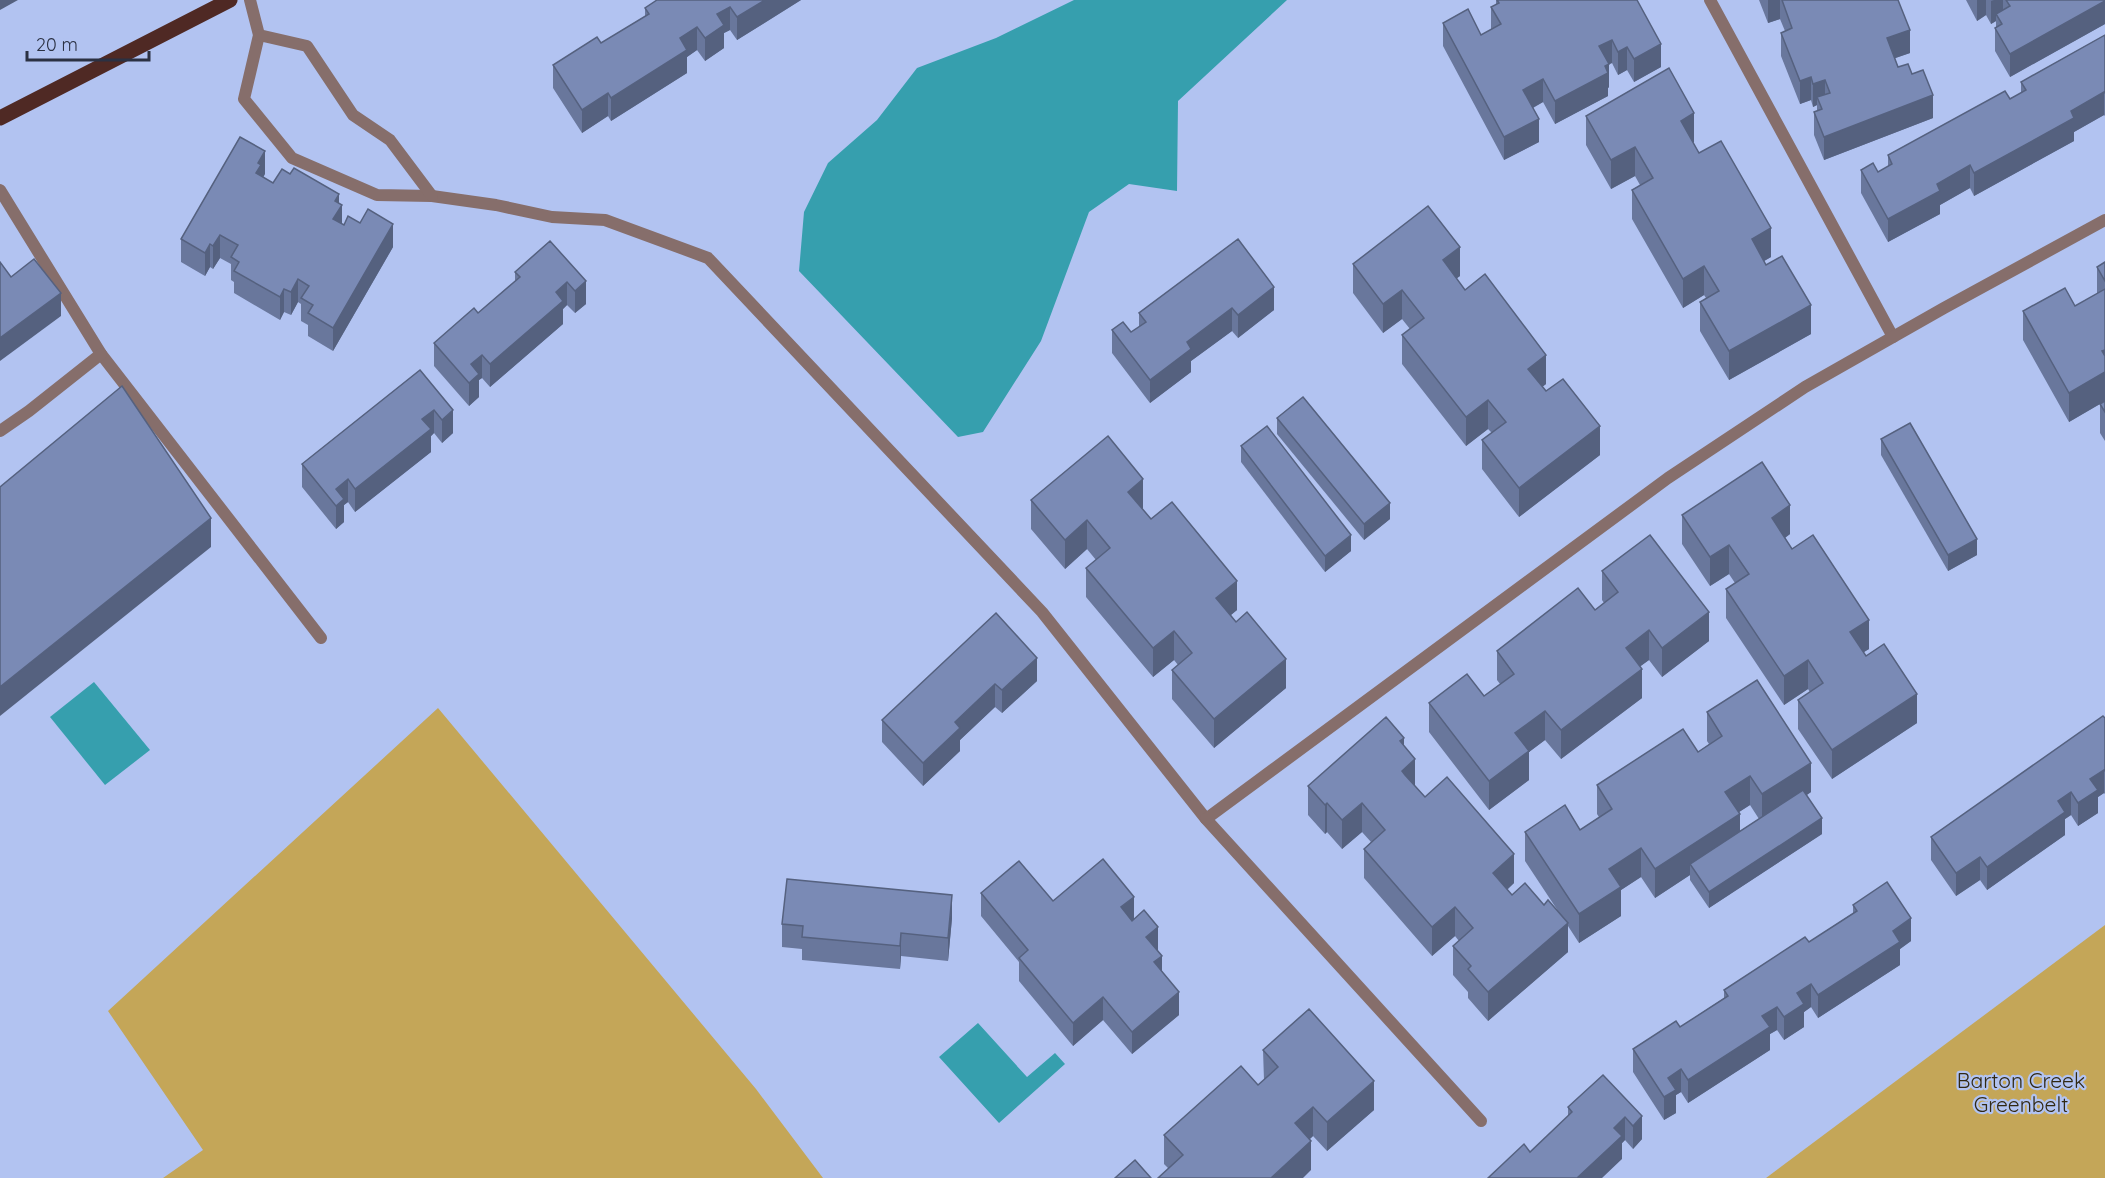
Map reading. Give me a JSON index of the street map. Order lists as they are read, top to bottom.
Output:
{
  "parks": ["Barton Creek Greenbelt"],
  "scale_bar": "20 m"
}
